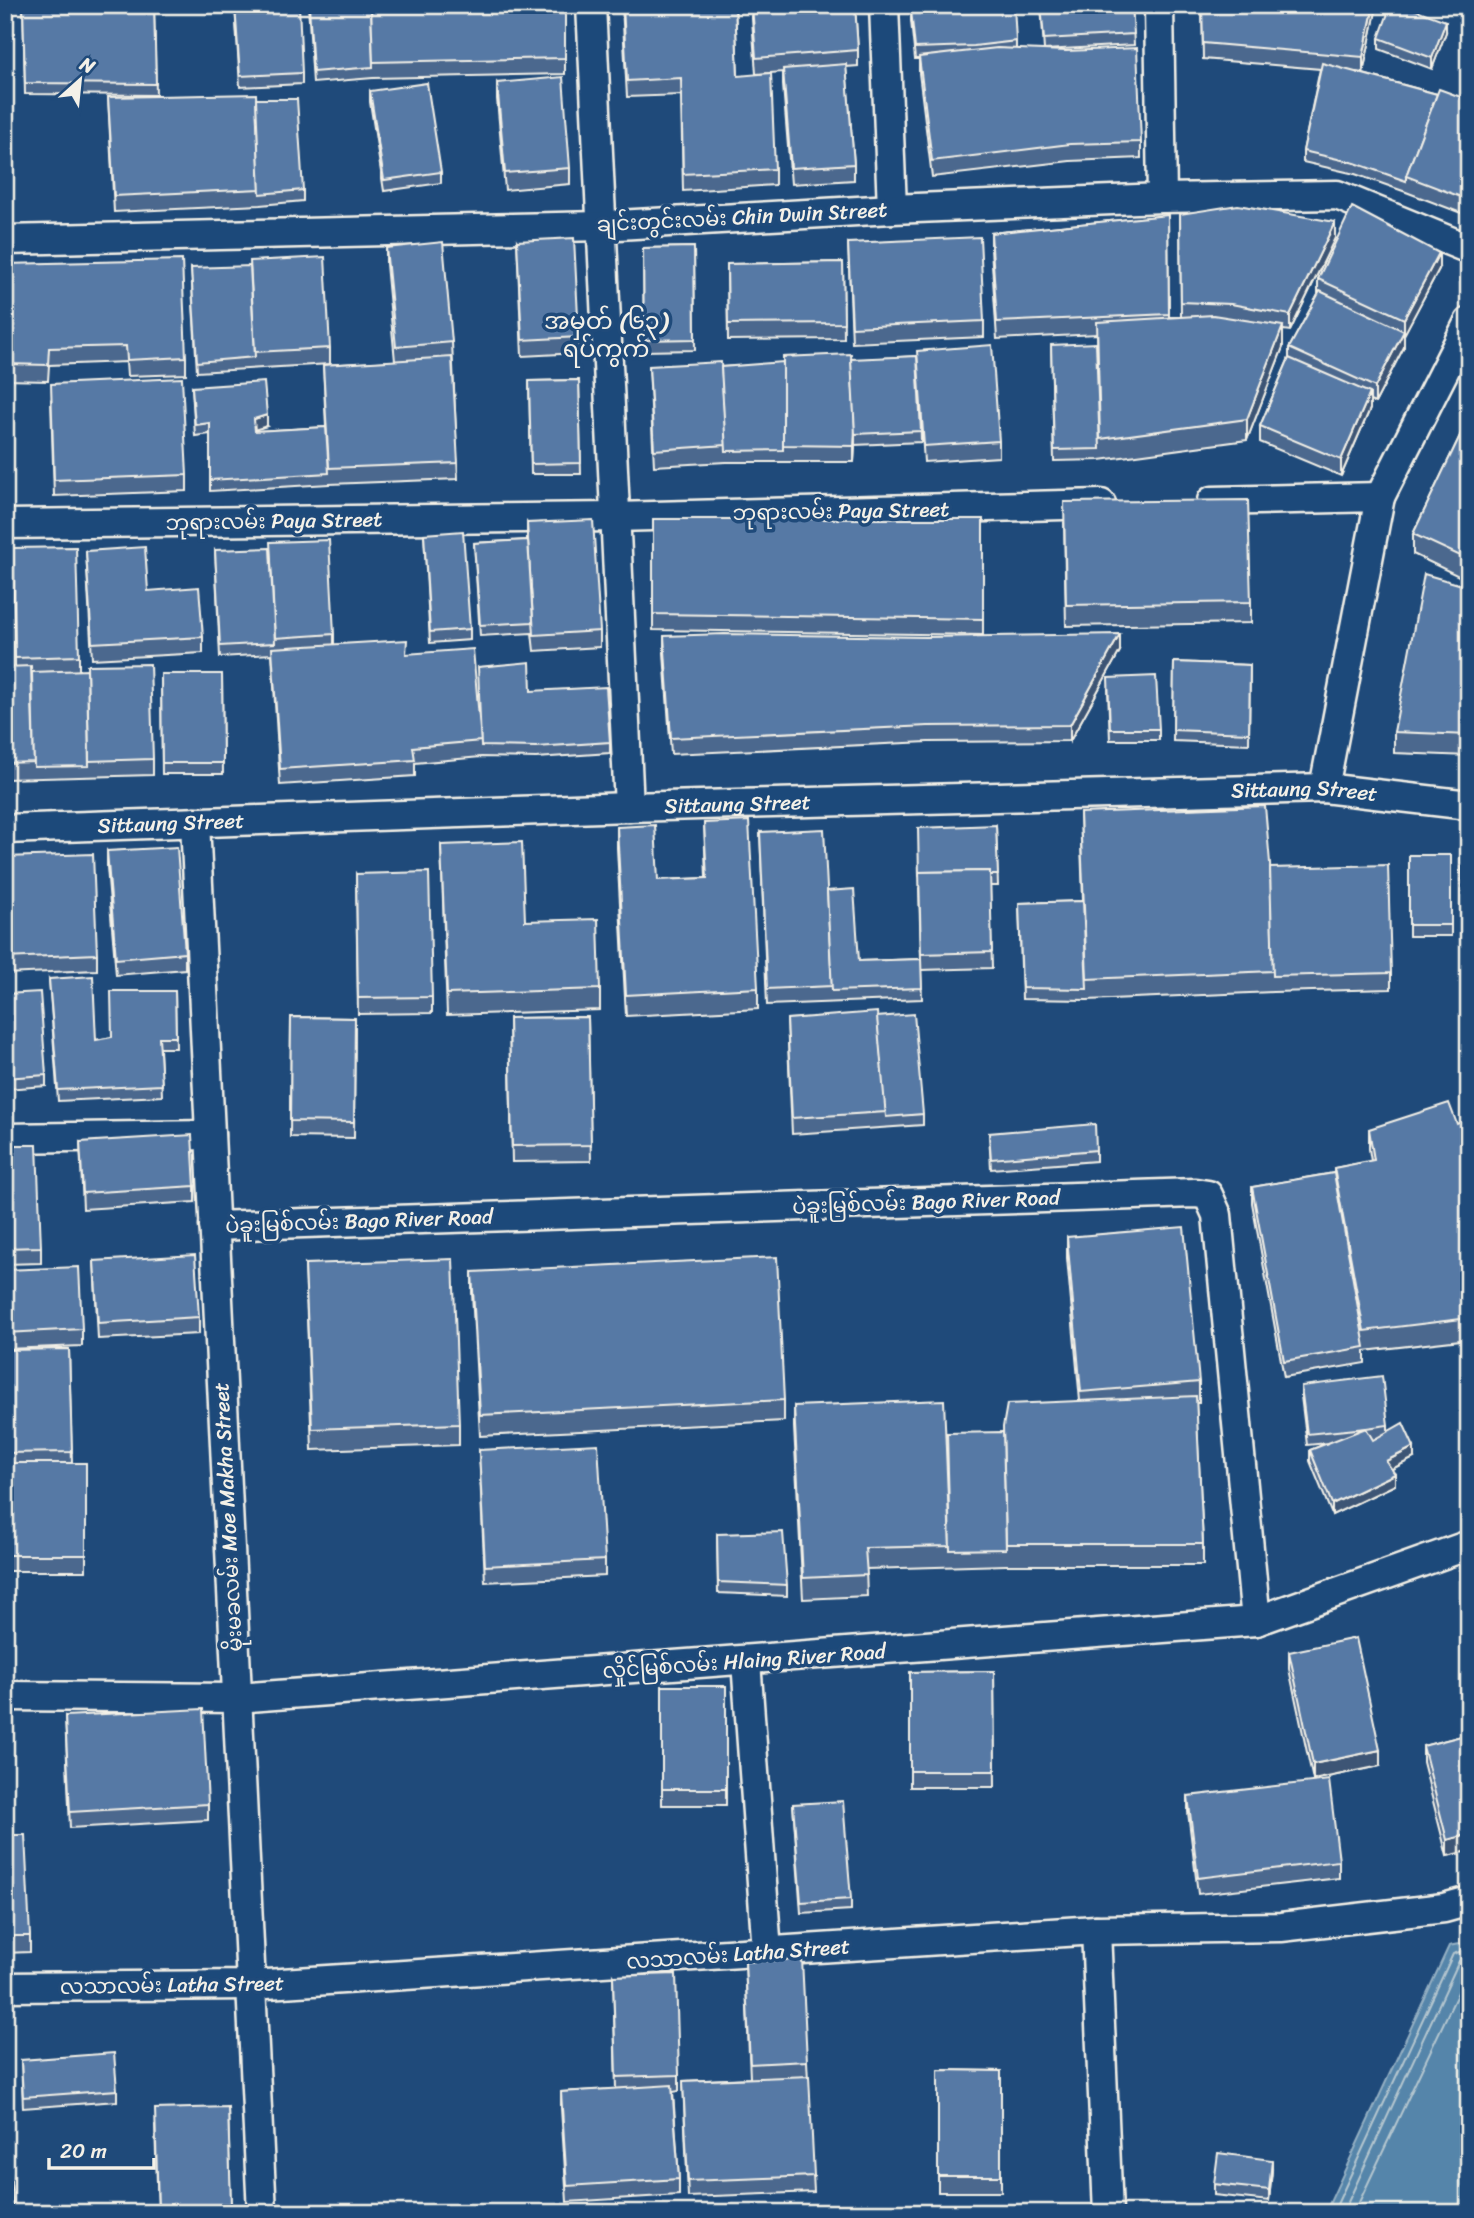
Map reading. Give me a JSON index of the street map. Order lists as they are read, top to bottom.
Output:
{
  "streets": {
    "street": [
      "ချင်းတွင်းလမ်း Chin Dwin Street",
      "ဘုရားလမ်း Paya Street",
      "Sittaung Street",
      "ပဲခူးမြစ်လမ်း Bago River Road",
      "မိုးမခလမ်း Moe Makha Street",
      "လှိုင်မြစ်လမ်း Hlaing River Road",
      "လသာလမ်း Latha Street"
    ]
  },
  "crossings": [
    ["Sittaung Street", "မိုးမခလမ်း Moe Makha Street"],
    ["ပဲခူးမြစ်လမ်း Bago River Road", "မိုးမခလမ်း Moe Makha Street"],
    ["ပဲခူးမြစ်လမ်း Bago River Road", "လှိုင်မြစ်လမ်း Hlaing River Road"],
    ["မိုးမခလမ်း Moe Makha Street", "လှိုင်မြစ်လမ်း Hlaing River Road"],
    ["မိုးမခလမ်း Moe Makha Street", "လသာလမ်း Latha Street"]
  ],
  "districts": ["အမှတ် (၆၃) ရပ်ကွက်"],
  "scale_bar": "20 m",
  "north": "top right"
}
